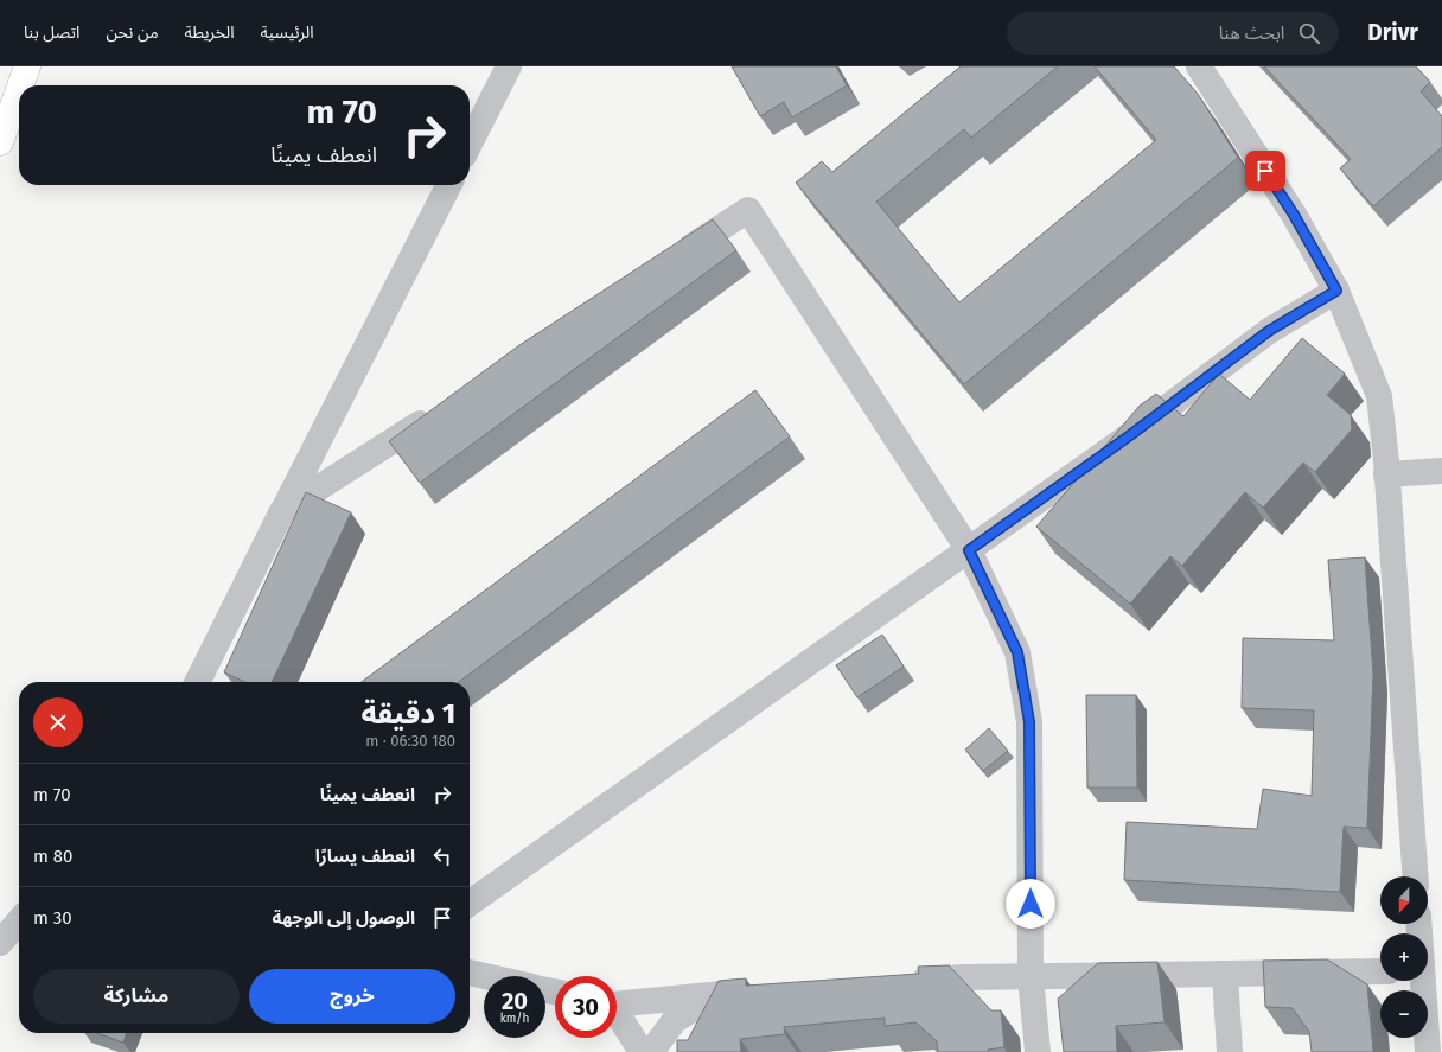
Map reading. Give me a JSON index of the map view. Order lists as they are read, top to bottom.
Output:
{
  "north": "bottom",
  "page": {
    "header": "Drivr",
    "search": "ابحث هنا",
    "nav": [
      "الرئيسية",
      "الخريطة",
      "من نحن",
      "اتصل بنا"
    ],
    "turn": ["70 m", "انعطف يمينًا"],
    "heading": ["1 دقيقة", "180 m · 06:30"],
    "list": [
      {
        "name": "انعطف يمينًا",
        "value": "70 m"
      },
      {
        "name": "انعطف يسارًا",
        "value": "80 m"
      },
      {
        "name": "الوصول إلى الوجهة",
        "value": "30 m"
      }
    ],
    "map_buttons": ["+", "−"],
    "buttons": ["خروج", "مشاركة"],
    "speed": "20 km/h",
    "limit": "30"
  }
}
